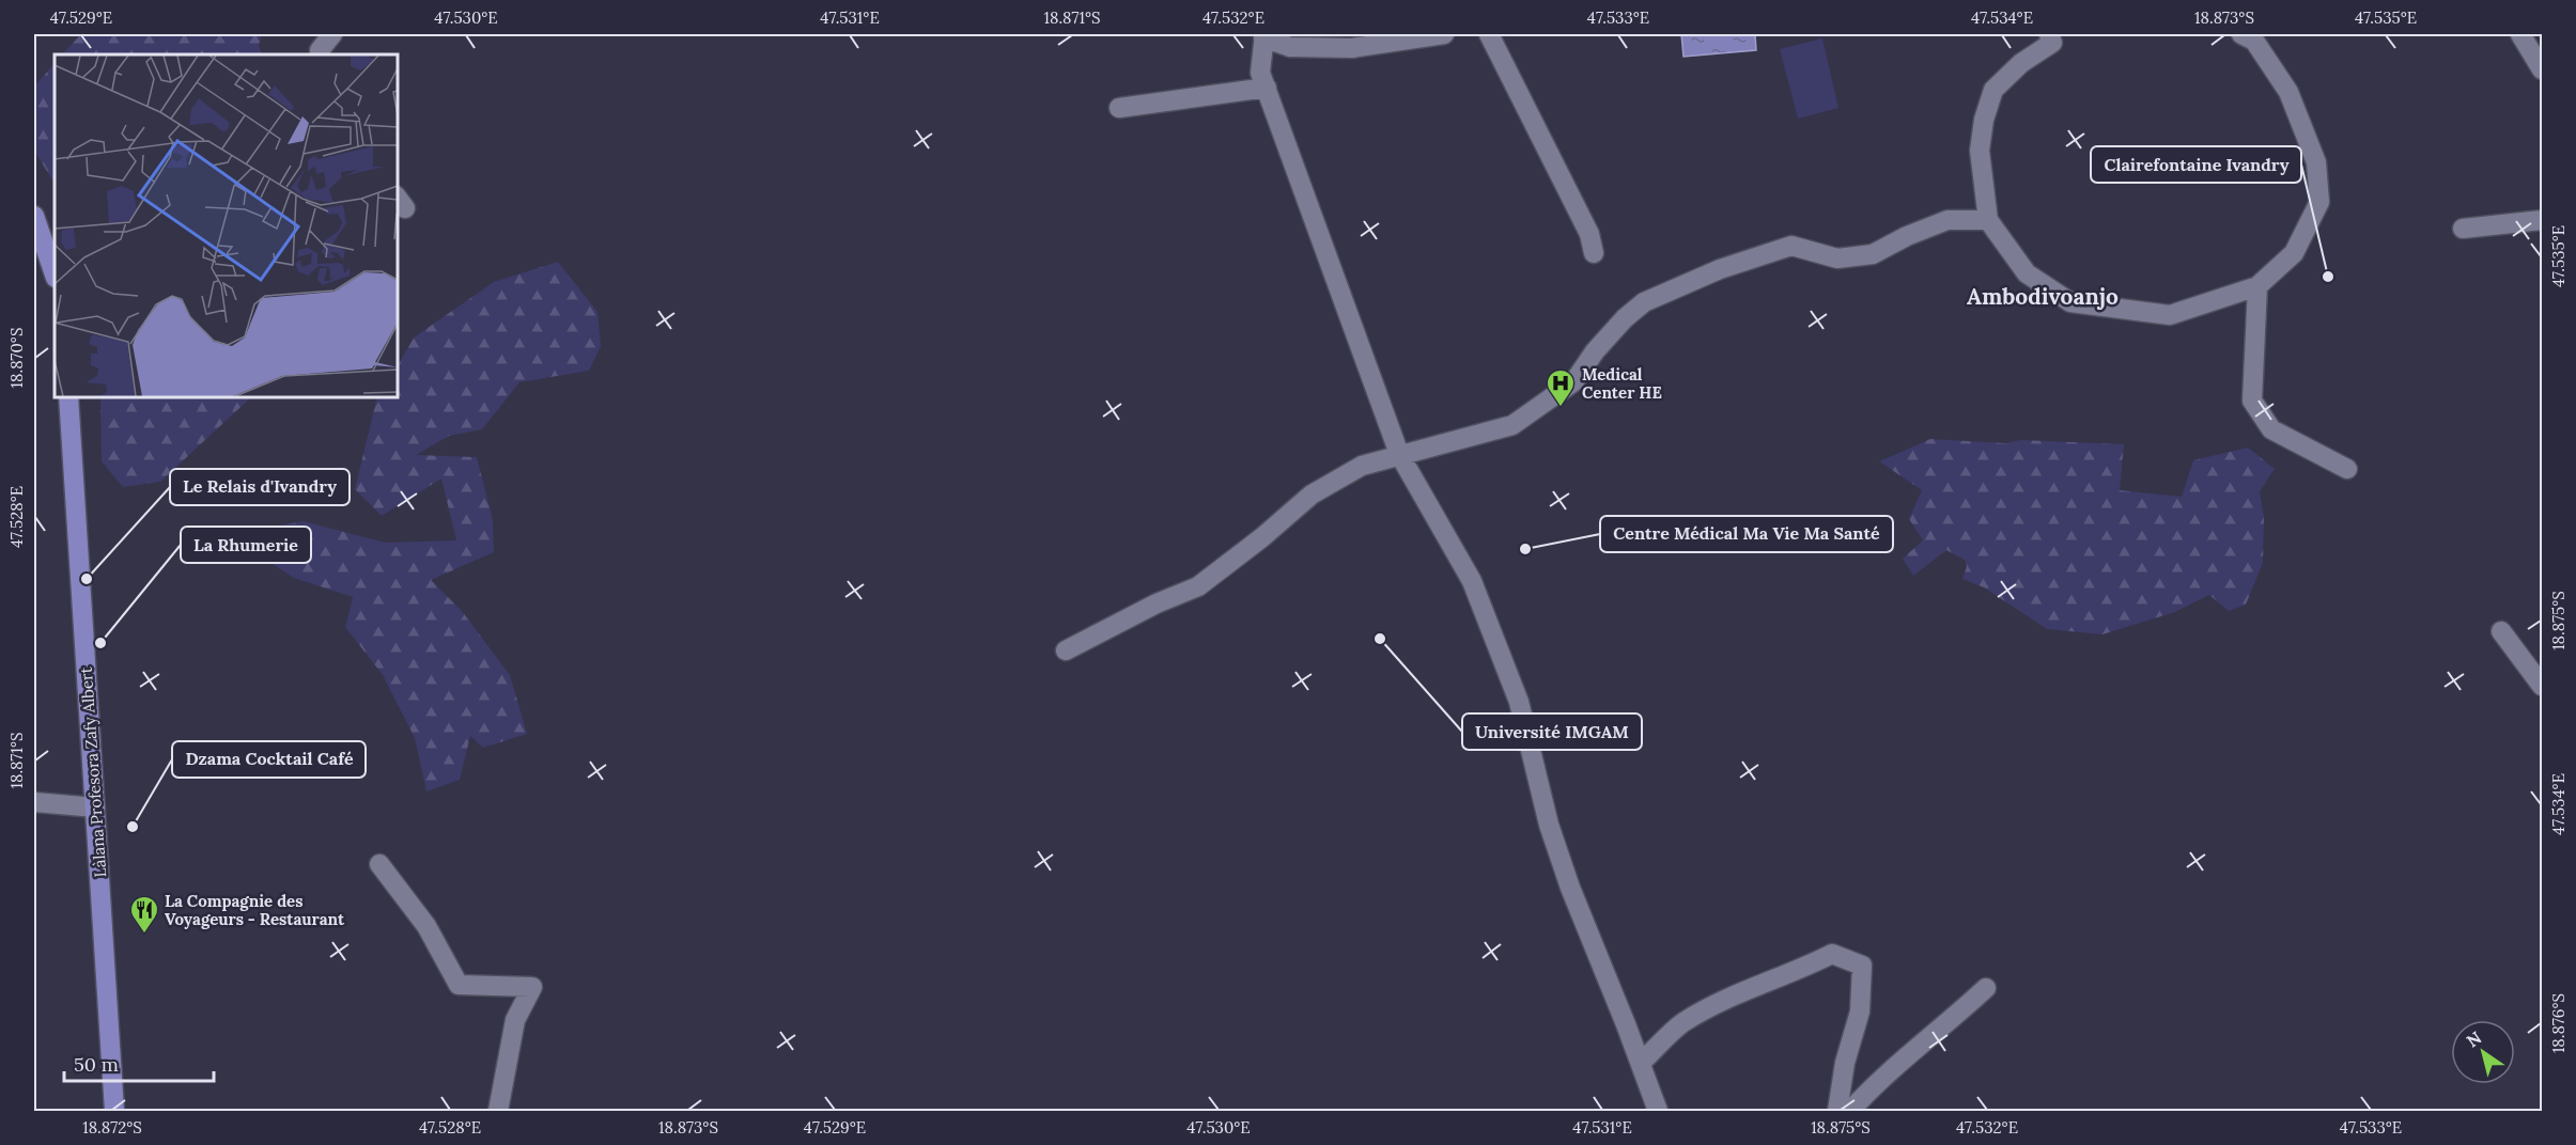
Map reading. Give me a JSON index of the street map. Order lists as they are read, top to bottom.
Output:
{
  "streets": {
    "main road": ["Làlana Profesora Zafy Albert"]
  },
  "districts": ["Ambodivoanjo"],
  "places": {
    "other": [
      "Clairefontaine Ivandry",
      "Centre Médical Ma Vie Ma Santé",
      "Le Relais d'Ivandry",
      "Université IMGAM",
      "La Rhumerie",
      "Dzama Cocktail Café"
    ],
    "hospital": ["Medical Center HE"],
    "restaurant": ["La Compagnie des Voyageurs - Restaurant"]
  },
  "scale_bar": "50 m",
  "north": "top left",
  "coordinates": [
    "47.529°E",
    "47.530°E",
    "47.531°E",
    "18.871°S",
    "47.532°E",
    "47.533°E",
    "47.534°E",
    "18.873°S",
    "47.535°E",
    "18.870°S",
    "47.528°E",
    "18.875°S",
    "18.876°S",
    "18.872°S"
  ]
}
